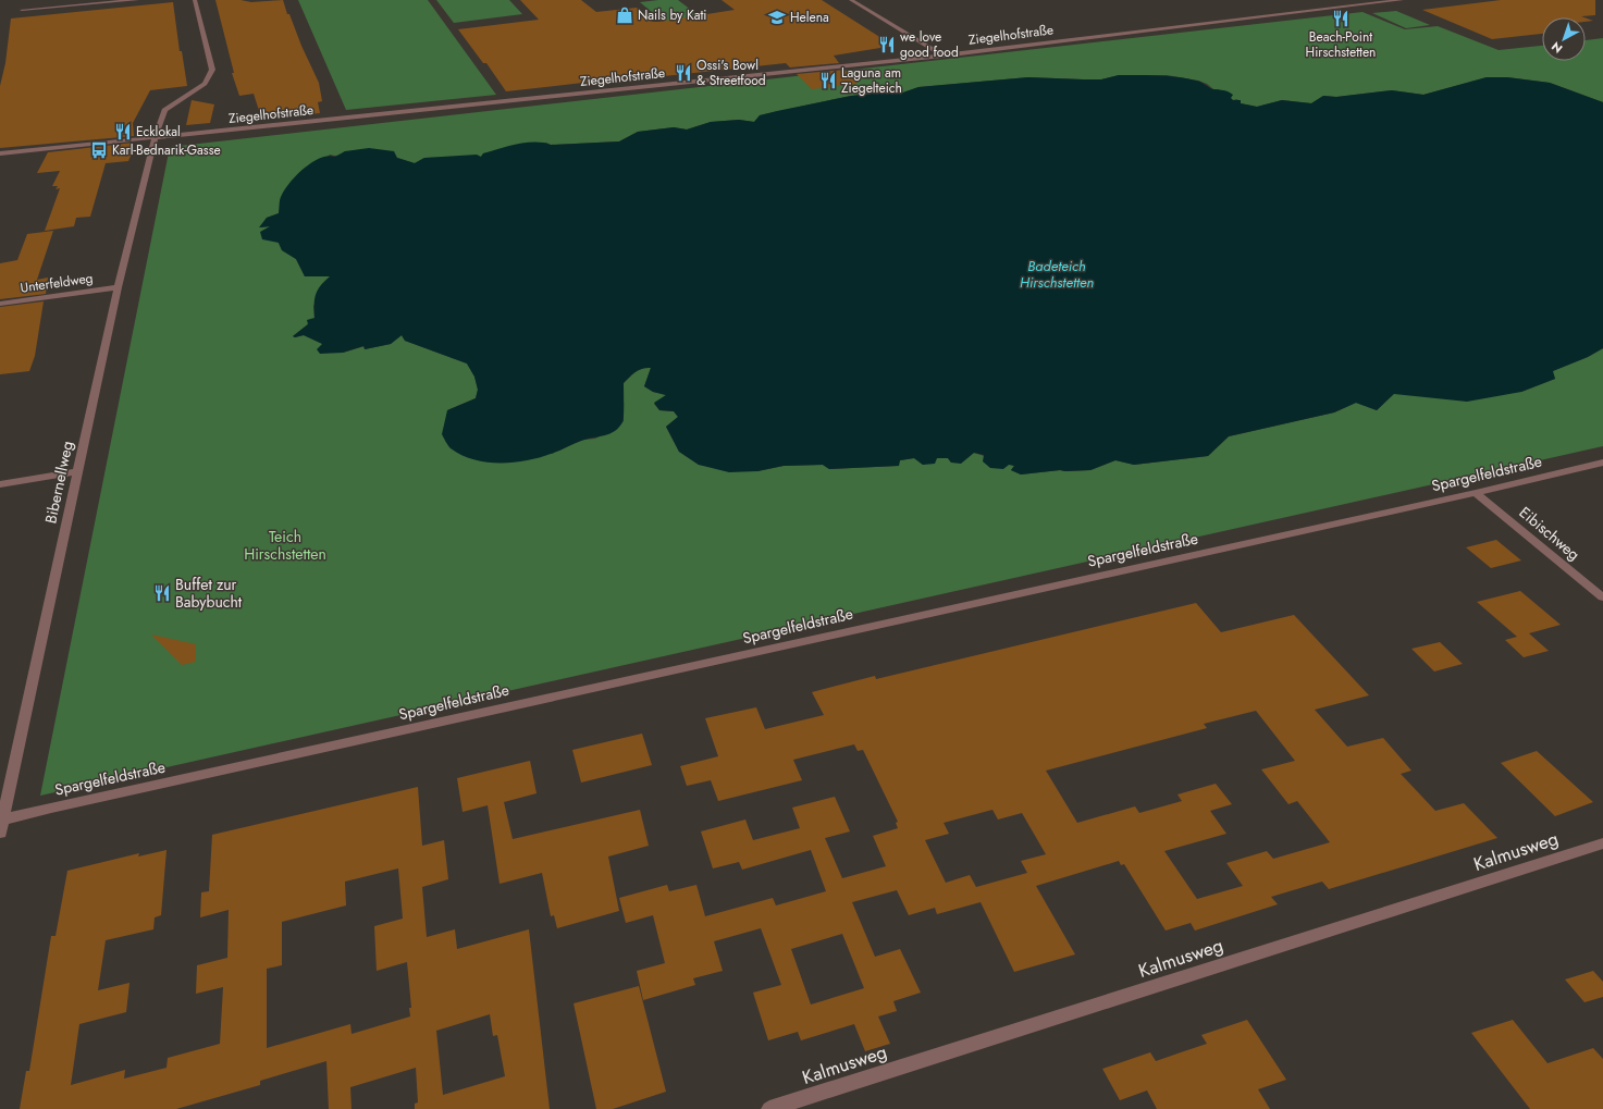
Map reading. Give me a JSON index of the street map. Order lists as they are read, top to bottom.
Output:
{
  "streets": {
    "street": [
      "Ziegelhofstraße",
      "Unterfeldweg",
      "Spargelfeldstraße",
      "Bibernellweg",
      "Eibischweg",
      "Kalmusweg"
    ]
  },
  "crossings": [
    ["Ziegelhofstraße", "Bibernellweg"],
    ["Unterfeldweg", "Bibernellweg"],
    ["Spargelfeldstraße", "Bibernellweg"],
    ["Spargelfeldstraße", "Eibischweg"]
  ],
  "water": ["Badeteich Hirschstetten"],
  "parks": ["Teich Hirschstetten"],
  "places": {
    "shop": ["Nails by Kati"],
    "school or university": ["Helena"],
    "restaurant": [
      "Beach-Point Hirschstetten",
      "we love good food",
      "Ossi's Bowl & Streetfood",
      "Laguna am Ziegelteich",
      "Ecklokal",
      "Buffet zur Babybucht"
    ],
    "bus stop": ["Karl-Bednarik-Gasse"]
  },
  "north": "bottom left"
}
